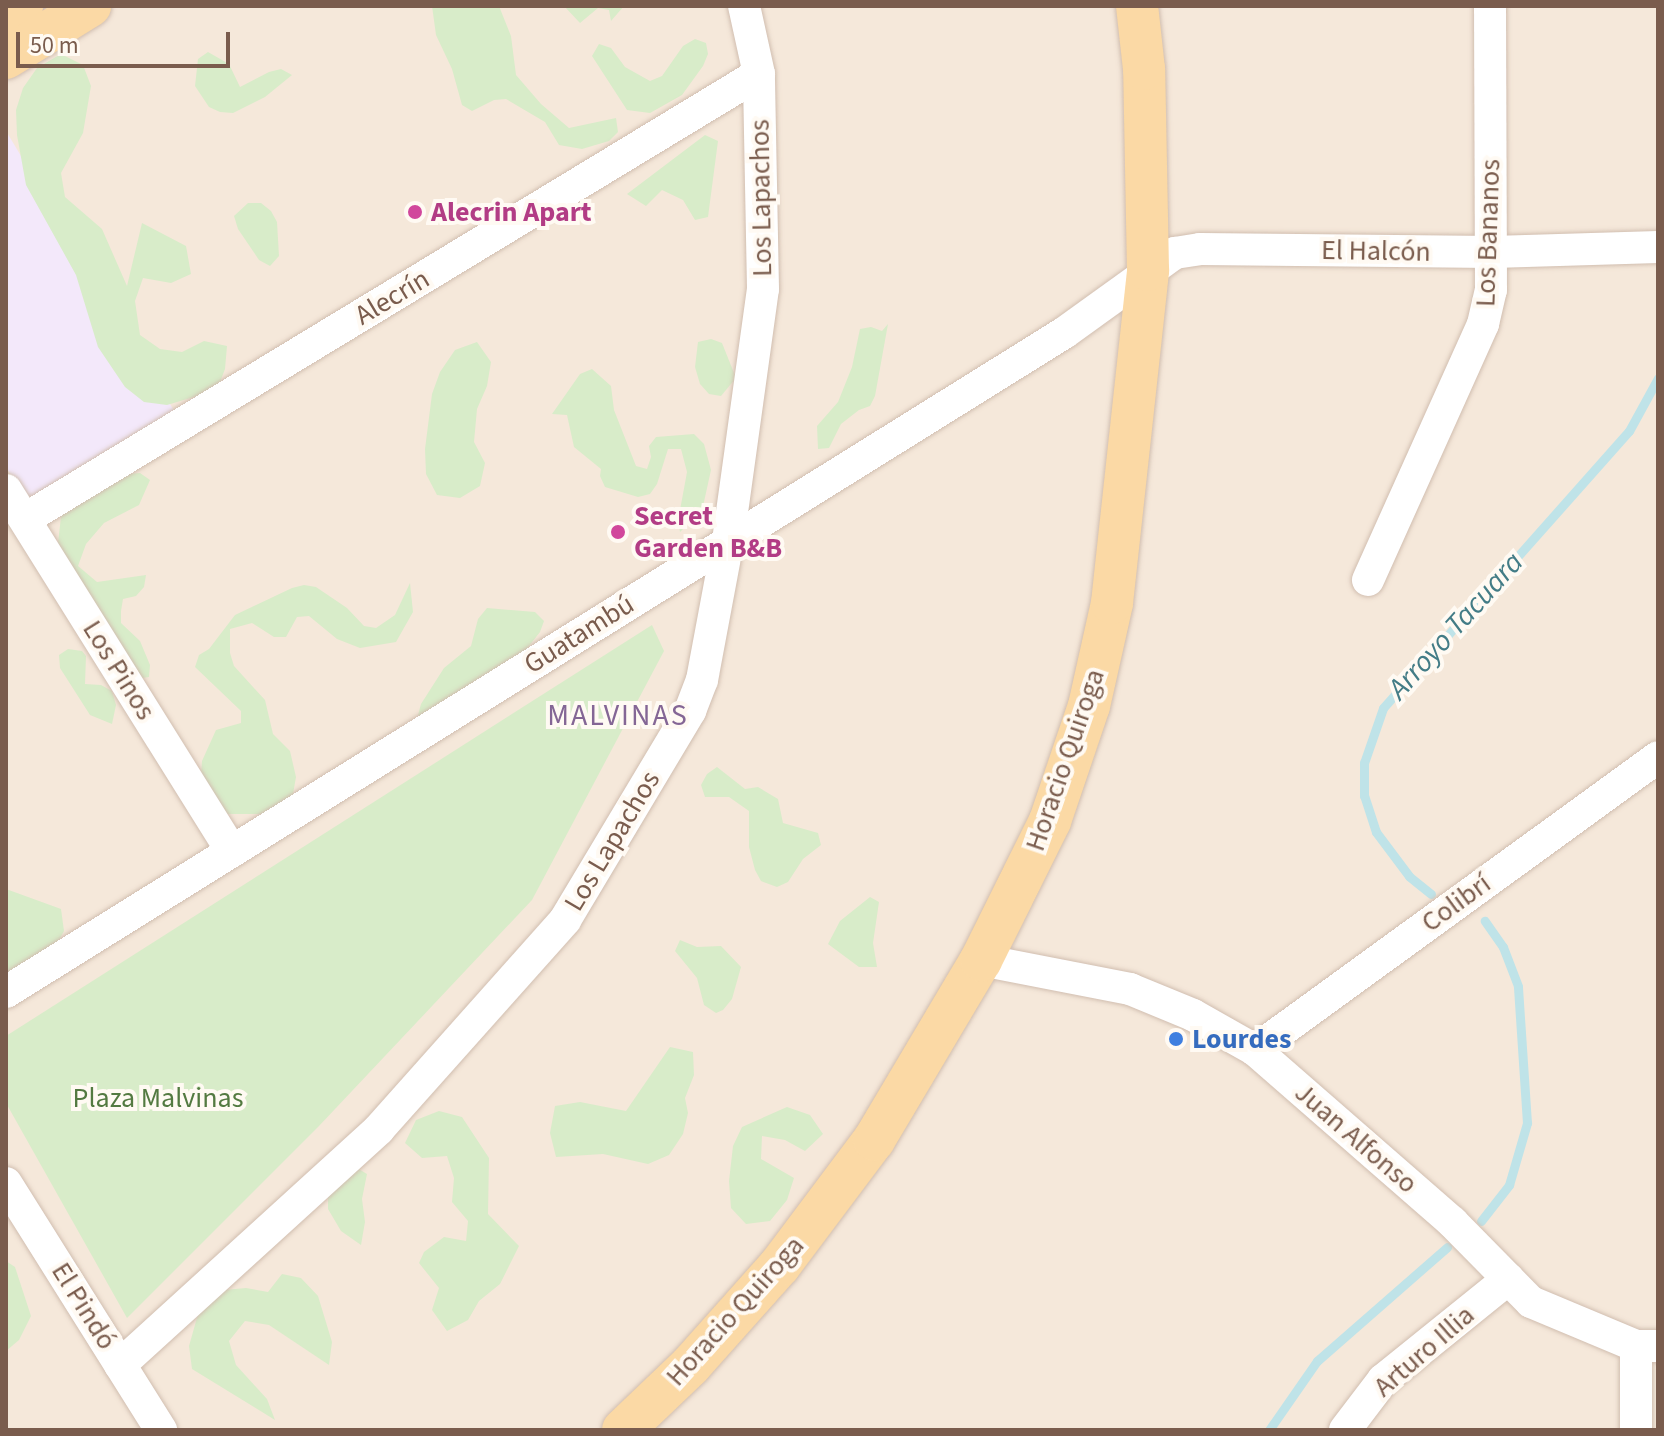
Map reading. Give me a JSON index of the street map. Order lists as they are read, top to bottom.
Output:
{
  "streets": {
    "main road": ["Horacio Quiroga"],
    "street": [
      "Los Lapachos",
      "Los Bananos",
      "El Halcón",
      "Alecrín",
      "Guatambú",
      "Los Pinos",
      "Colibrí",
      "Juan Alfonso",
      "El Pindó",
      "Arturo Illia"
    ]
  },
  "crossings": [
    ["Los Lapachos", "Alecrín"],
    ["Los Lapachos", "Guatambú"],
    ["Los Lapachos", "El Pindó"],
    ["Los Bananos", "El Halcón"],
    ["El Halcón", "Guatambú"],
    ["El Halcón", "Horacio Quiroga"],
    ["Alecrín", "Los Pinos"],
    ["Guatambú", "Los Pinos"],
    ["Guatambú", "Horacio Quiroga"],
    ["Horacio Quiroga", "Juan Alfonso"],
    ["Colibrí", "Juan Alfonso"],
    ["Juan Alfonso", "Arturo Illia"]
  ],
  "districts": ["MALVINAS"],
  "water": ["Arroyo Tacuara"],
  "parks": ["Plaza Malvinas"],
  "places": ["Alecrin Apart", "Secret Garden B&B", "Lourdes"],
  "scale_bar": "50 m"
}
